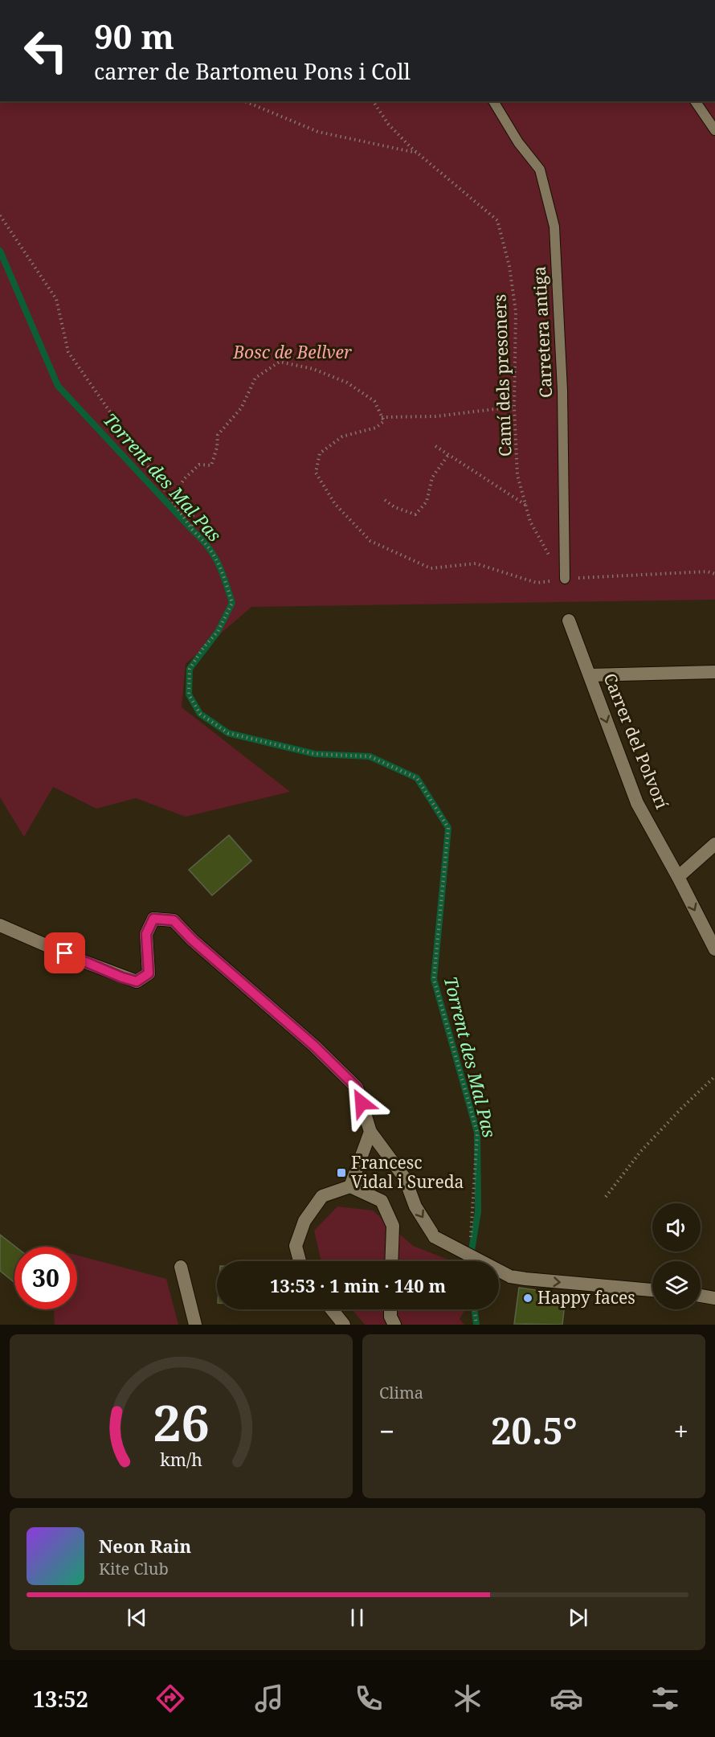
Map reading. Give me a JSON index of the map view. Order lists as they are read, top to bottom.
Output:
{
  "streets": {
    "street": ["Carrer del Polvorí"],
    "lane": ["Carretera antiga"],
    "path": ["Camí dels presoners"]
  },
  "crossings": [
    ["Carretera antiga", "Camí dels presoners"]
  ],
  "one_way": ["Carrer del Polvorí"],
  "water": ["Torrent des Mal Pas"],
  "parks": ["Bosc de Bellver"],
  "places": {
    "transit": ["Francesc Vidal i Sureda"],
    "other": ["Happy faces"]
  },
  "page": {
    "turn": ["90 m", "carrer de Bartomeu Pons i Coll"],
    "limit": "30",
    "trip": "13:53 · 1 min · 140 m",
    "tile": "Clima",
    "heat": ["−", "20.5°", "+"],
    "song": ["Neon Rain", "Kite Club"],
    "tabs": "13:52",
    "gauge": ["26", "km/h"]
  }
}
